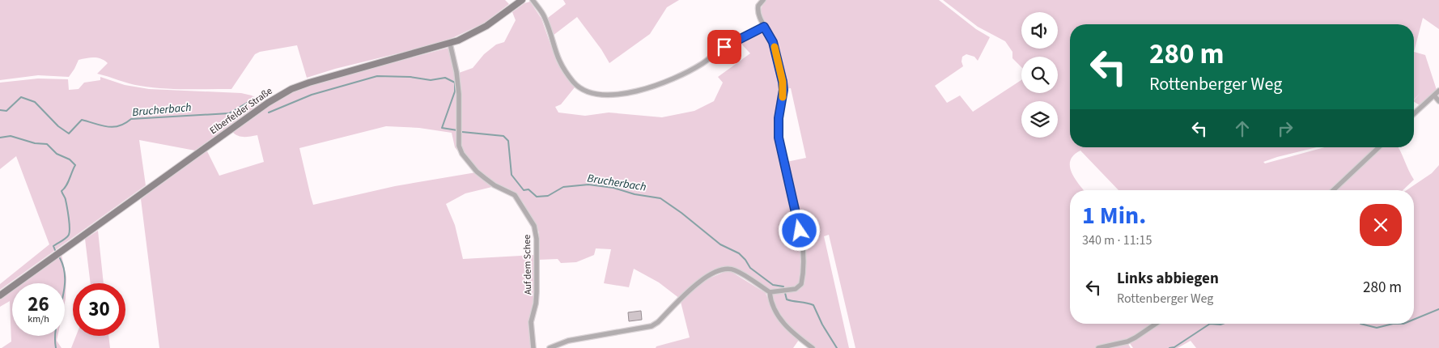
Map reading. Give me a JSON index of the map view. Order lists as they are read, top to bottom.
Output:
{
  "streets": {
    "main road": ["Elberfelder Straße"],
    "street": ["Auf dem Schee"]
  },
  "crossings": [
    ["Elberfelder Straße", "Auf dem Schee"]
  ],
  "water": ["Brucherbach"],
  "page": {
    "turn": ["280 m", "Rottenberger Weg"],
    "heading": ["1 Min.", "340 m · 11:15"],
    "list": [
      {
        "name": "Links abbiegen",
        "note": "Rottenberger Weg",
        "value": "280 m"
      }
    ],
    "speed": "26 km/h",
    "limit": "30"
  }
}
